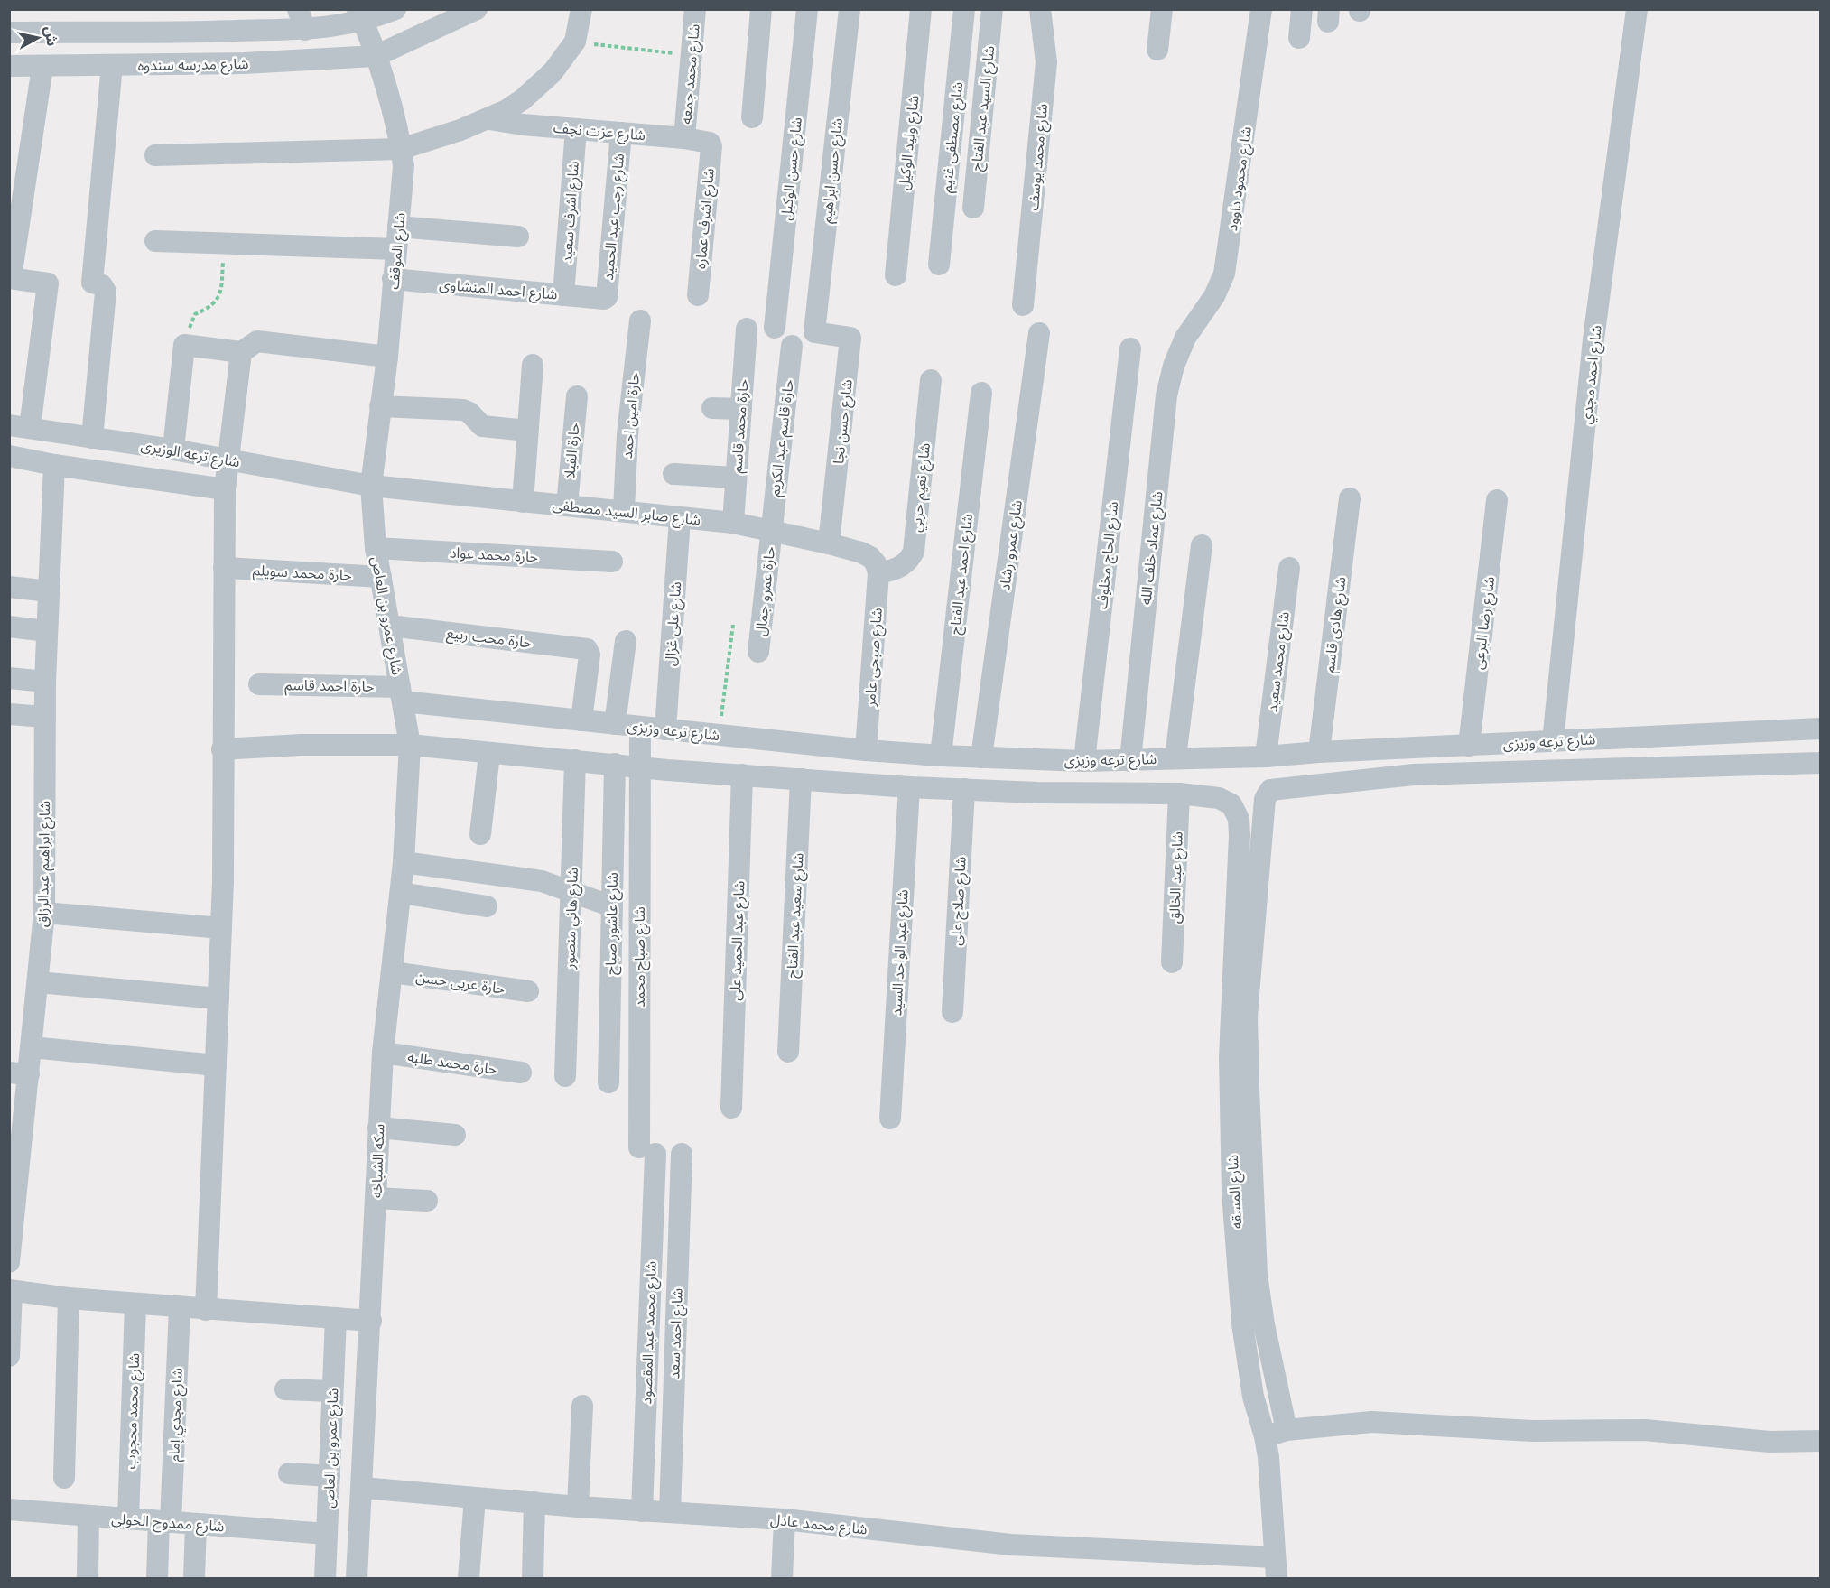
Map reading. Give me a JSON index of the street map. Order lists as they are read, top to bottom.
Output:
{
  "streets": {
    "street": [
      "شارع مدرسه سندوه",
      "شارع محمد جمعه",
      "شارع السيد عبد الفتاح",
      "شارع عزت نجف",
      "شارع مصطفى غنيم",
      "شارع وليد الوكيل",
      "شارع محمد يوسف",
      "شارع حسن الوكيل",
      "شارع حسن ابراهيم",
      "شارع محمود داوود",
      "شارع اشرف سعيد",
      "شارع رجب عبد الحميد",
      "شارع اشرف عماره",
      "شارع الموقف",
      "شارع احمد المنشاوى",
      "شارع احمد مجدي",
      "حارة امين احمد",
      "شارع حسن نجا",
      "حارة محمد قاسم",
      "حارة قاسم عبد الكريم",
      "حارة الفيلا",
      "شارع ترعه الوزيرى",
      "شارع نعيم حربي",
      "شارع صابر السيد مصطفى",
      "شارع عمرو رشاد",
      "شارع عماد خلف الله",
      "حارة محمد عواد",
      "شارع الحاج مخلوف",
      "حارة محمد سويلم",
      "شارع احمد عبد الفتاح",
      "حارة عمرو جمال",
      "شارع عمرو بن العاص",
      "شارع رضا البرعى",
      "شارع على غزال",
      "شارع هادى قاسم",
      "حارة محب ربيع",
      "شارع صبحى عامر",
      "شارع محمد سعيد",
      "حارة احمد قاسم",
      "شارع ترعه وزيزى",
      "شارع ابراهيم عبدالرزاق",
      "شارع عبد الخالق",
      "شارع صلاح على",
      "شارع سعيد عبد الفتاح",
      "شارع هاني منصور",
      "شارع عاشور صباح",
      "شارع عبد الحميد على",
      "شارع عبد الواحد السيد",
      "شارع صباح محمد",
      "حارة عربى حسن",
      "حارة محمد طلبه",
      "سكه الشياخه",
      "شارع المسقه",
      "شارع محمد عبد المقصود",
      "شارع احمد سعد",
      "شارع محمد محجوب",
      "شارع مجدي إمام",
      "شارع ممدوح الخولى",
      "شارع محمد عادل"
    ]
  },
  "crossings": [
    ["شارع مدرسه سندوه", "شارع الموقف"],
    ["شارع محمد جمعه", "شارع عزت نجف"],
    ["شارع عزت نجف", "شارع اشرف سعيد"],
    ["شارع عزت نجف", "شارع رجب عبد الحميد"],
    ["شارع عزت نجف", "شارع اشرف عماره"],
    ["شارع حسن ابراهيم", "شارع حسن نجا"],
    ["شارع محمود داوود", "شارع عماد خلف الله"],
    ["شارع اشرف سعيد", "شارع احمد المنشاوى"],
    ["شارع رجب عبد الحميد", "شارع احمد المنشاوى"],
    ["شارع الموقف", "شارع احمد المنشاوى"],
    ["شارع الموقف", "شارع ترعه الوزيرى"],
    ["شارع الموقف", "شارع صابر السيد مصطفى"],
    ["شارع الموقف", "شارع عمرو بن العاص"],
    ["شارع احمد مجدي", "شارع ترعه وزيزى"],
    ["حارة امين احمد", "شارع صابر السيد مصطفى"],
    ["شارع حسن نجا", "شارع صابر السيد مصطفى"],
    ["حارة محمد قاسم", "شارع صابر السيد مصطفى"],
    ["حارة قاسم عبد الكريم", "شارع صابر السيد مصطفى"],
    ["حارة قاسم عبد الكريم", "حارة عمرو جمال"],
    ["حارة الفيلا", "شارع صابر السيد مصطفى"],
    ["شارع ترعه الوزيرى", "شارع صابر السيد مصطفى"],
    ["شارع ترعه الوزيرى", "شارع عمرو بن العاص"],
    ["شارع ترعه الوزيرى", "شارع ابراهيم عبدالرزاق"],
    ["شارع نعيم حربي", "شارع صابر السيد مصطفى"],
    ["شارع نعيم حربي", "شارع صبحى عامر"],
    ["شارع صابر السيد مصطفى", "حارة عمرو جمال"],
    ["شارع صابر السيد مصطفى", "شارع عمرو بن العاص"],
    ["شارع صابر السيد مصطفى", "شارع على غزال"],
    ["شارع صابر السيد مصطفى", "شارع صبحى عامر"],
    ["شارع عمرو رشاد", "شارع ترعه وزيزى"],
    ["شارع عماد خلف الله", "شارع ترعه وزيزى"],
    ["حارة محمد عواد", "شارع عمرو بن العاص"],
    ["شارع الحاج مخلوف", "شارع ترعه وزيزى"],
    ["حارة محمد سويلم", "شارع عمرو بن العاص"],
    ["شارع احمد عبد الفتاح", "شارع ترعه وزيزى"],
    ["شارع عمرو بن العاص", "حارة محب ربيع"],
    ["شارع عمرو بن العاص", "حارة احمد قاسم"],
    ["شارع عمرو بن العاص", "شارع ترعه وزيزى"],
    ["شارع عمرو بن العاص", "سكه الشياخه"],
    ["شارع عمرو بن العاص", "شارع ممدوح الخولى"],
    ["شارع عمرو بن العاص", "شارع محمد عادل"],
    ["شارع رضا البرعى", "شارع ترعه وزيزى"],
    ["شارع على غزال", "شارع ترعه وزيزى"],
    ["شارع هادى قاسم", "شارع ترعه وزيزى"],
    ["حارة محب ربيع", "شارع ترعه وزيزى"],
    ["شارع صبحى عامر", "شارع ترعه وزيزى"],
    ["شارع محمد سعيد", "شارع ترعه وزيزى"],
    ["حارة احمد قاسم", "شارع ترعه وزيزى"],
    ["شارع ترعه وزيزى", "شارع صباح محمد"],
    ["شارع ترعه وزيزى", "شارع المسقه"],
    ["شارع عبد الخالق", "شارع المسقه"],
    ["شارع صباح محمد", "شارع محمد عبد المقصود"],
    ["حارة عربى حسن", "سكه الشياخه"],
    ["حارة محمد طلبه", "سكه الشياخه"],
    ["سكه الشياخه", "شارع محمد عادل"],
    ["شارع المسقه", "شارع محمد عادل"],
    ["شارع محمد عبد المقصود", "شارع محمد عادل"],
    ["شارع احمد سعد", "شارع محمد عادل"],
    ["شارع محمد محجوب", "شارع ممدوح الخولى"],
    ["شارع مجدي إمام", "شارع ممدوح الخولى"]
  ],
  "north": "right"
}
